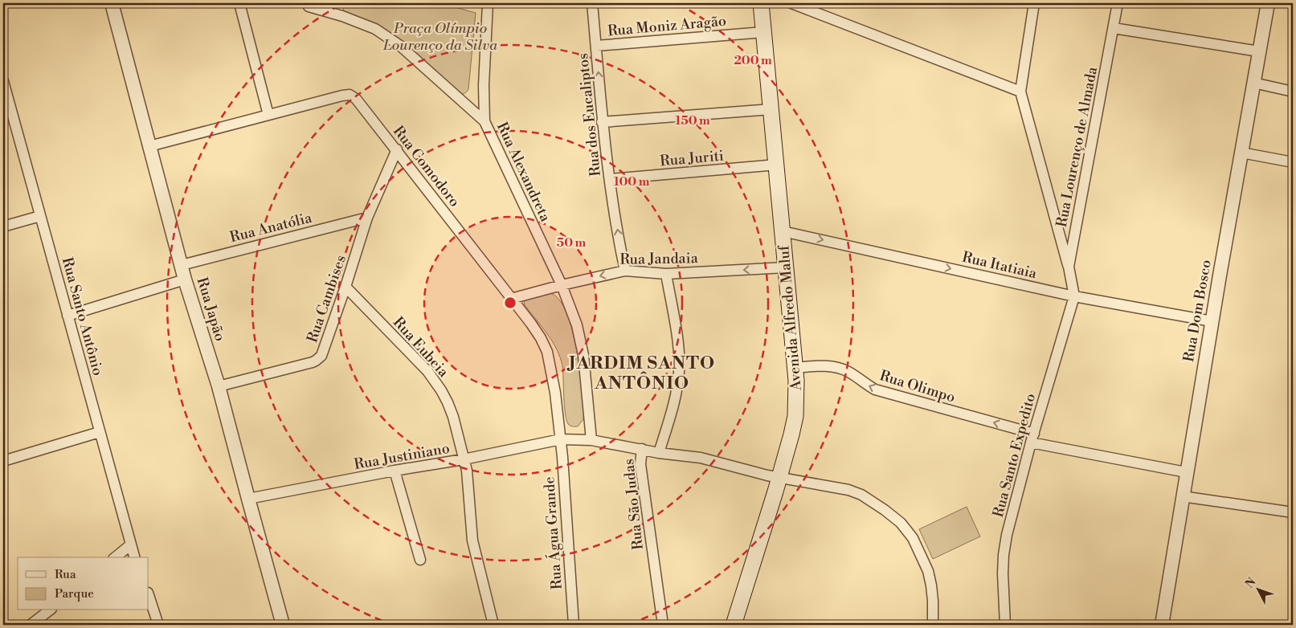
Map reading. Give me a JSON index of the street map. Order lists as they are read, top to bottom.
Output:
{
  "streets": {
    "main road": ["Avenida Alfredo Maluf"],
    "street": [
      "Rua Moniz Aragão",
      "Rua dos Eucaliptos",
      "Rua Lourenço de Almada",
      "Rua Juriti",
      "Rua Comodoro",
      "Rua Alexandreta",
      "Rua Anatólia",
      "Rua Jandaia",
      "Rua Itatiaia",
      "Rua Cambises",
      "Rua Japão",
      "Rua Dom Bosco",
      "Rua Santo Antônio",
      "Rua Eubeia",
      "Rua Olimpo",
      "Rua Santo Expedito",
      "Rua Justiniano",
      "Rua São Judas",
      "Rua Água Grande"
    ]
  },
  "crossings": [
    ["Rua Moniz Aragão", "Rua dos Eucaliptos"],
    ["Rua Moniz Aragão", "Avenida Alfredo Maluf"],
    ["Rua dos Eucaliptos", "Rua Juriti"],
    ["Rua dos Eucaliptos", "Rua Jandaia"],
    ["Rua Lourenço de Almada", "Rua Itatiaia"],
    ["Rua Lourenço de Almada", "Rua Santo Expedito"],
    ["Rua Juriti", "Avenida Alfredo Maluf"],
    ["Rua Comodoro", "Rua Jandaia"],
    ["Rua Comodoro", "Rua Cambises"],
    ["Rua Comodoro", "Rua Japão"],
    ["Rua Comodoro", "Rua Justiniano"],
    ["Rua Comodoro", "Rua Água Grande"],
    ["Rua Alexandreta", "Rua Jandaia"],
    ["Rua Alexandreta", "Rua Justiniano"],
    ["Rua Anatólia", "Rua Cambises"],
    ["Rua Anatólia", "Rua Japão"],
    ["Rua Jandaia", "Avenida Alfredo Maluf"],
    ["Rua Itatiaia", "Rua Dom Bosco"],
    ["Rua Itatiaia", "Avenida Alfredo Maluf"],
    ["Rua Itatiaia", "Rua Santo Expedito"],
    ["Rua Cambises", "Rua Japão"],
    ["Rua Cambises", "Rua Eubeia"],
    ["Rua Japão", "Rua Justiniano"],
    ["Rua Dom Bosco", "Rua Olimpo"],
    ["Avenida Alfredo Maluf", "Rua Olimpo"],
    ["Avenida Alfredo Maluf", "Rua São Judas"],
    ["Rua Eubeia", "Rua Justiniano"],
    ["Rua Olimpo", "Rua Santo Expedito"],
    ["Rua Justiniano", "Rua São Judas"],
    ["Rua Justiniano", "Rua Água Grande"]
  ],
  "one_way": [
    "Rua dos Eucaliptos",
    "Rua Jandaia",
    "Rua Itatiaia",
    "Rua Olimpo"
  ],
  "districts": ["JARDIM SANTO ANTÔNIO"],
  "parks": ["Praça Olímpio Lourenço da Silva"],
  "legend": ["Rua", "Parque"],
  "north": "top left",
  "rings": [
    "200 m",
    "150 m",
    "100 m",
    "50 m"
  ]
}
